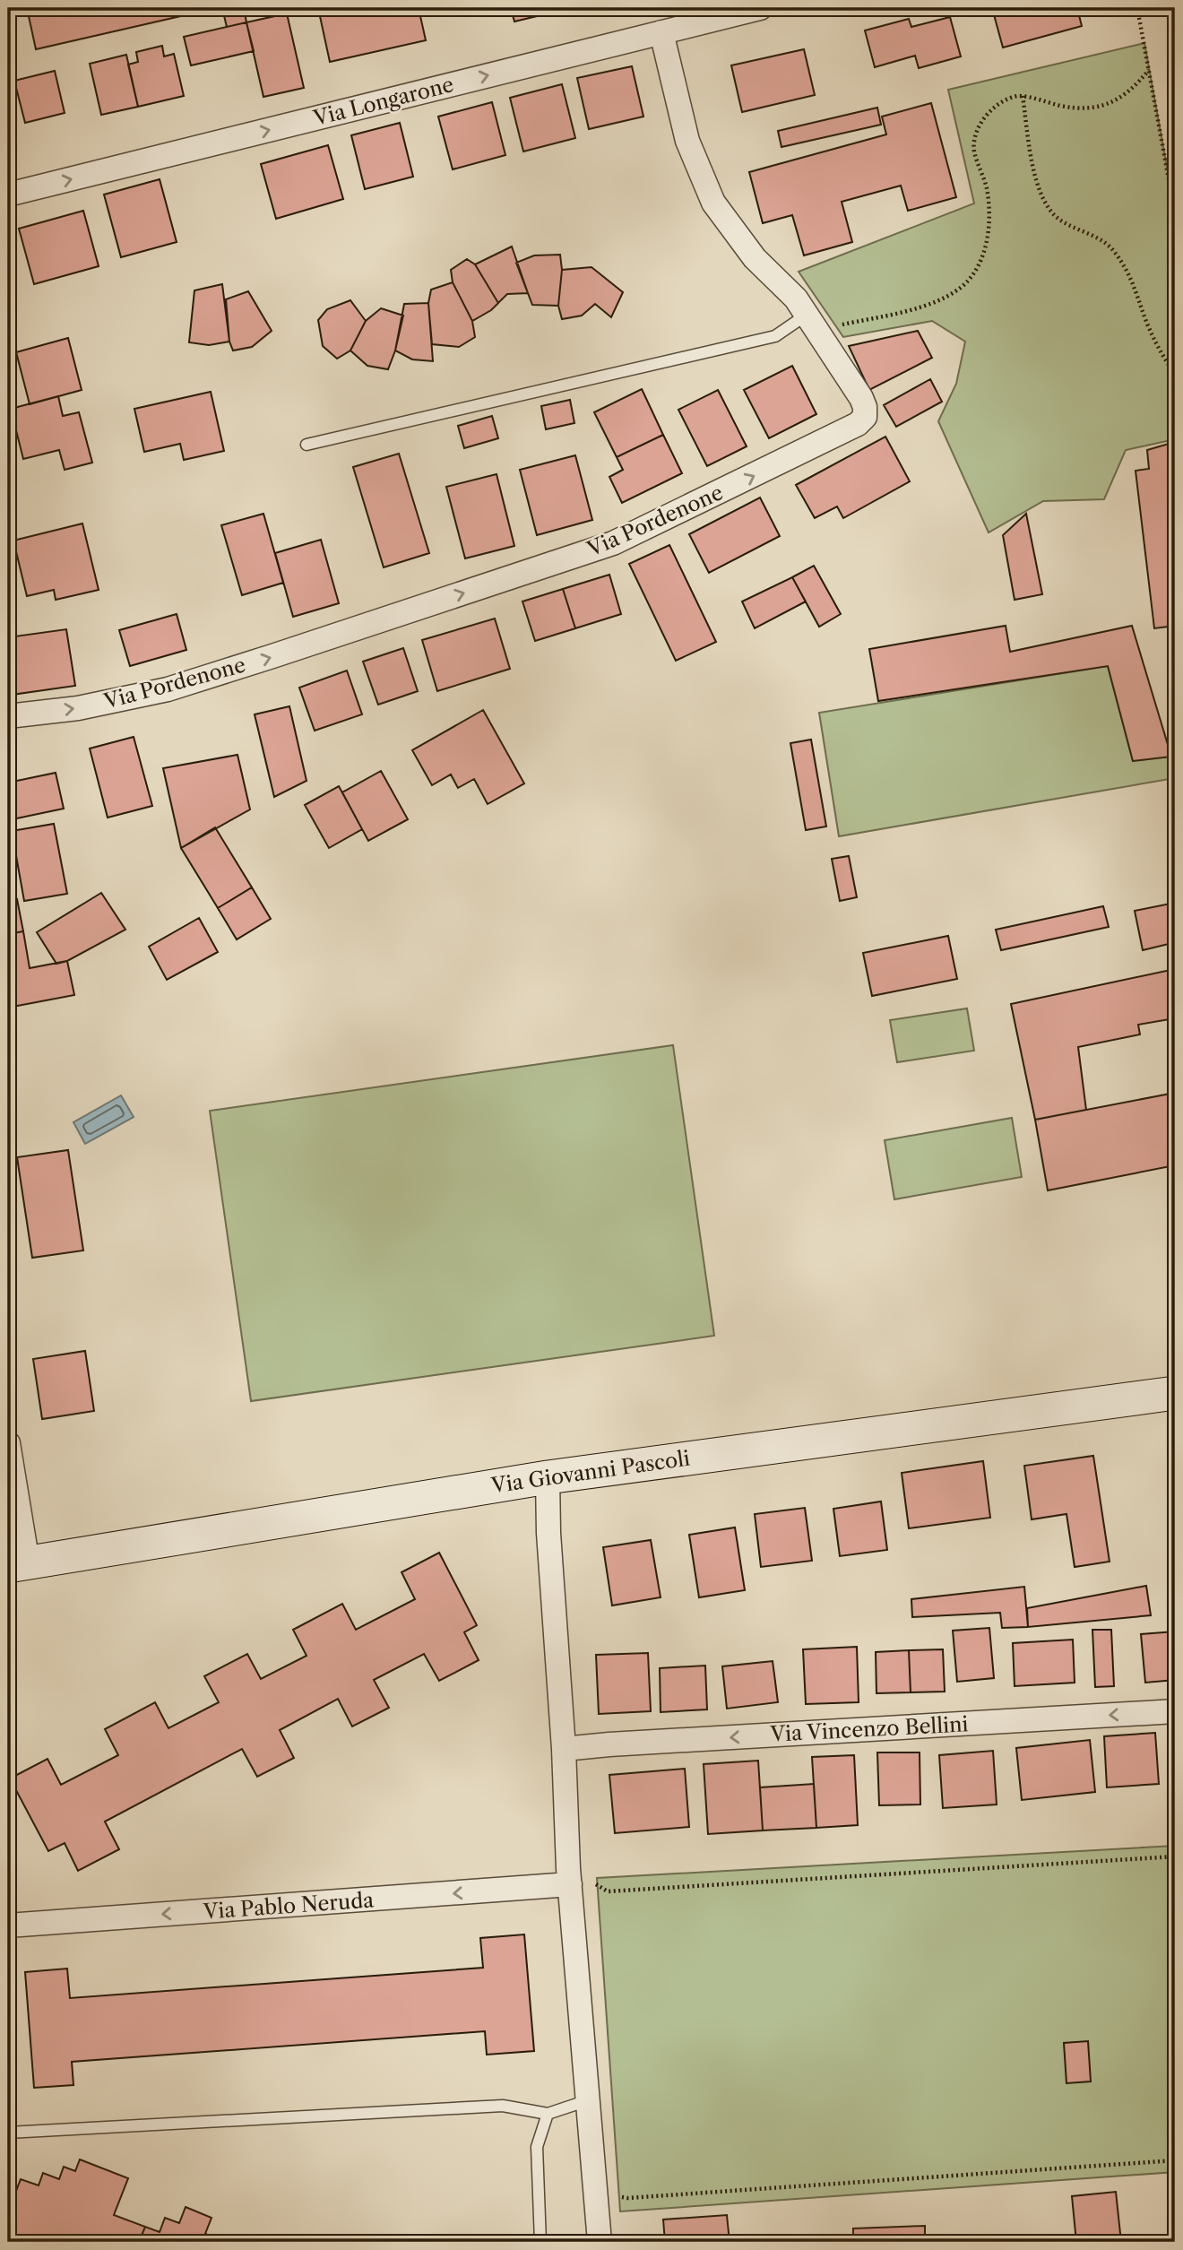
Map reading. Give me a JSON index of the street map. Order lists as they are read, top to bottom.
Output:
{
  "streets": {
    "street": [
      "Via Longarone",
      "Via Pordenone",
      "Via Giovanni Pascoli",
      "Via Vincenzo Bellini",
      "Via Pablo Neruda"
    ]
  },
  "crossings": [
    ["Via Longarone", "Via Pordenone"]
  ],
  "one_way": [
    "Via Longarone",
    "Via Pordenone",
    "Via Vincenzo Bellini",
    "Via Pablo Neruda"
  ]
}
